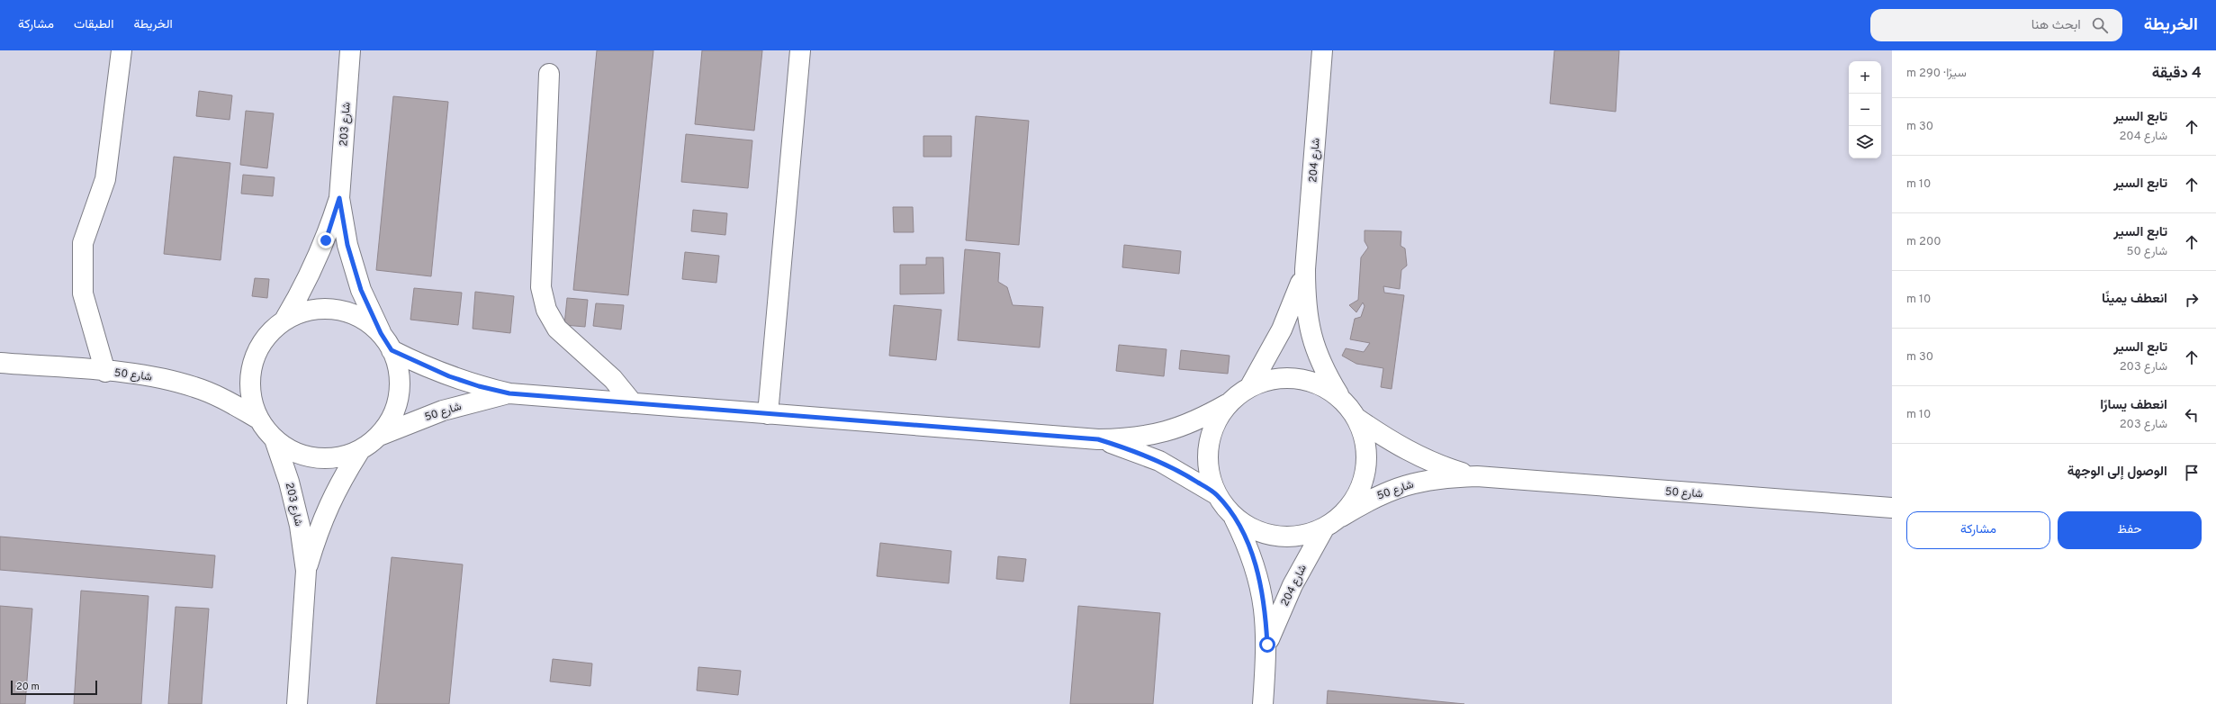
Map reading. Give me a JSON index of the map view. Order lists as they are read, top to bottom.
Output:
{
  "streets": {
    "street": ["شارع 203", "شارع 204", "شارع 50"]
  },
  "scale_bar": "20 m",
  "page": {
    "header": "الخريطة",
    "search": "ابحث هنا",
    "nav": ["الخريطة", "الطبقات", "مشاركة"],
    "heading": ["4 دقيقة", "سيرًا · 290 m"],
    "map_buttons": ["+", "−"],
    "list": [
      ["تابع السير", "شارع 204", "30 m"],
      ["تابع السير", "10 m"],
      ["تابع السير", "شارع 50", "200 m"],
      ["انعطف يمينًا", "10 m"],
      ["تابع السير", "شارع 203", "30 m"],
      ["انعطف يسارًا", "شارع 203", "10 m"],
      "الوصول إلى الوجهة"
    ],
    "buttons": ["حفظ", "مشاركة"],
    "scale": "20 m"
  }
}
